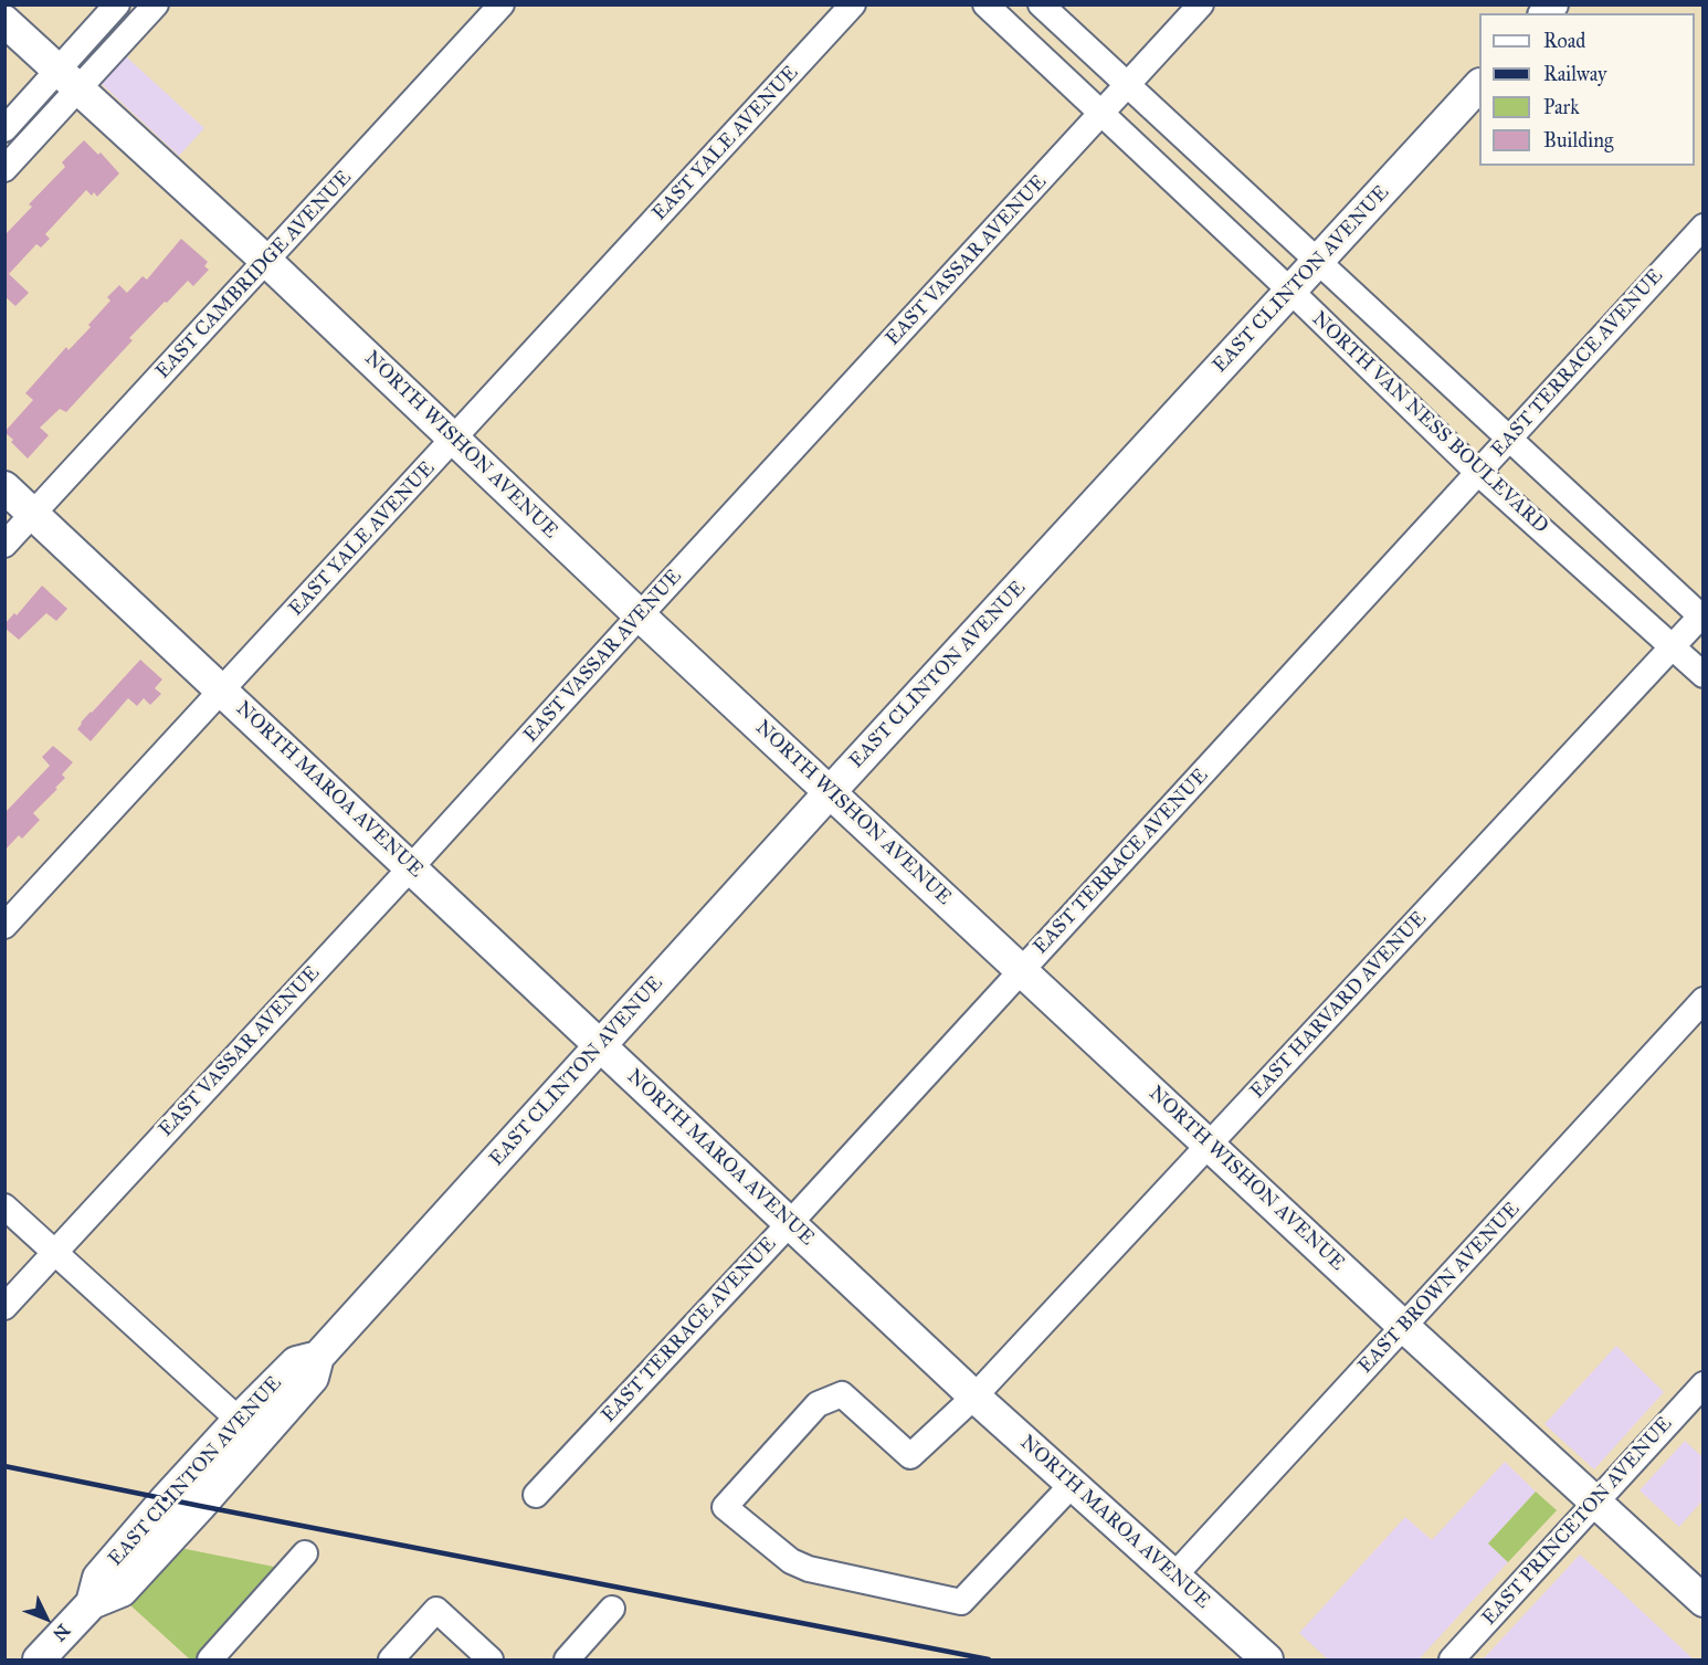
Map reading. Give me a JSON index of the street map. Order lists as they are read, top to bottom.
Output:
{
  "streets": {
    "main road": ["EAST CLINTON AVENUE", "NORTH WISHON AVENUE", "NORTH MAROA AVENUE"],
    "street": [
      "EAST YALE AVENUE",
      "EAST VASSAR AVENUE",
      "EAST CAMBRIDGE AVENUE",
      "EAST TERRACE AVENUE",
      "NORTH VAN NESS BOULEVARD",
      "EAST HARVARD AVENUE",
      "EAST BROWN AVENUE",
      "EAST PRINCETON AVENUE"
    ]
  },
  "crossings": [
    ["EAST YALE AVENUE", "NORTH WISHON AVENUE"],
    ["EAST YALE AVENUE", "NORTH MAROA AVENUE"],
    ["EAST VASSAR AVENUE", "NORTH VAN NESS BOULEVARD"],
    ["EAST VASSAR AVENUE", "NORTH WISHON AVENUE"],
    ["EAST VASSAR AVENUE", "NORTH MAROA AVENUE"],
    ["EAST CAMBRIDGE AVENUE", "NORTH WISHON AVENUE"],
    ["EAST CAMBRIDGE AVENUE", "NORTH MAROA AVENUE"],
    ["EAST CLINTON AVENUE", "NORTH VAN NESS BOULEVARD"],
    ["EAST CLINTON AVENUE", "NORTH WISHON AVENUE"],
    ["EAST CLINTON AVENUE", "NORTH MAROA AVENUE"],
    ["EAST TERRACE AVENUE", "NORTH VAN NESS BOULEVARD"],
    ["EAST TERRACE AVENUE", "NORTH WISHON AVENUE"],
    ["EAST TERRACE AVENUE", "NORTH MAROA AVENUE"],
    ["NORTH VAN NESS BOULEVARD", "EAST HARVARD AVENUE"],
    ["NORTH WISHON AVENUE", "EAST HARVARD AVENUE"],
    ["NORTH WISHON AVENUE", "EAST BROWN AVENUE"],
    ["NORTH WISHON AVENUE", "EAST PRINCETON AVENUE"],
    ["NORTH MAROA AVENUE", "EAST HARVARD AVENUE"],
    ["NORTH MAROA AVENUE", "EAST BROWN AVENUE"]
  ],
  "legend": [
    "Road",
    "Railway",
    "Park",
    "Building"
  ],
  "north": "bottom right"
}
